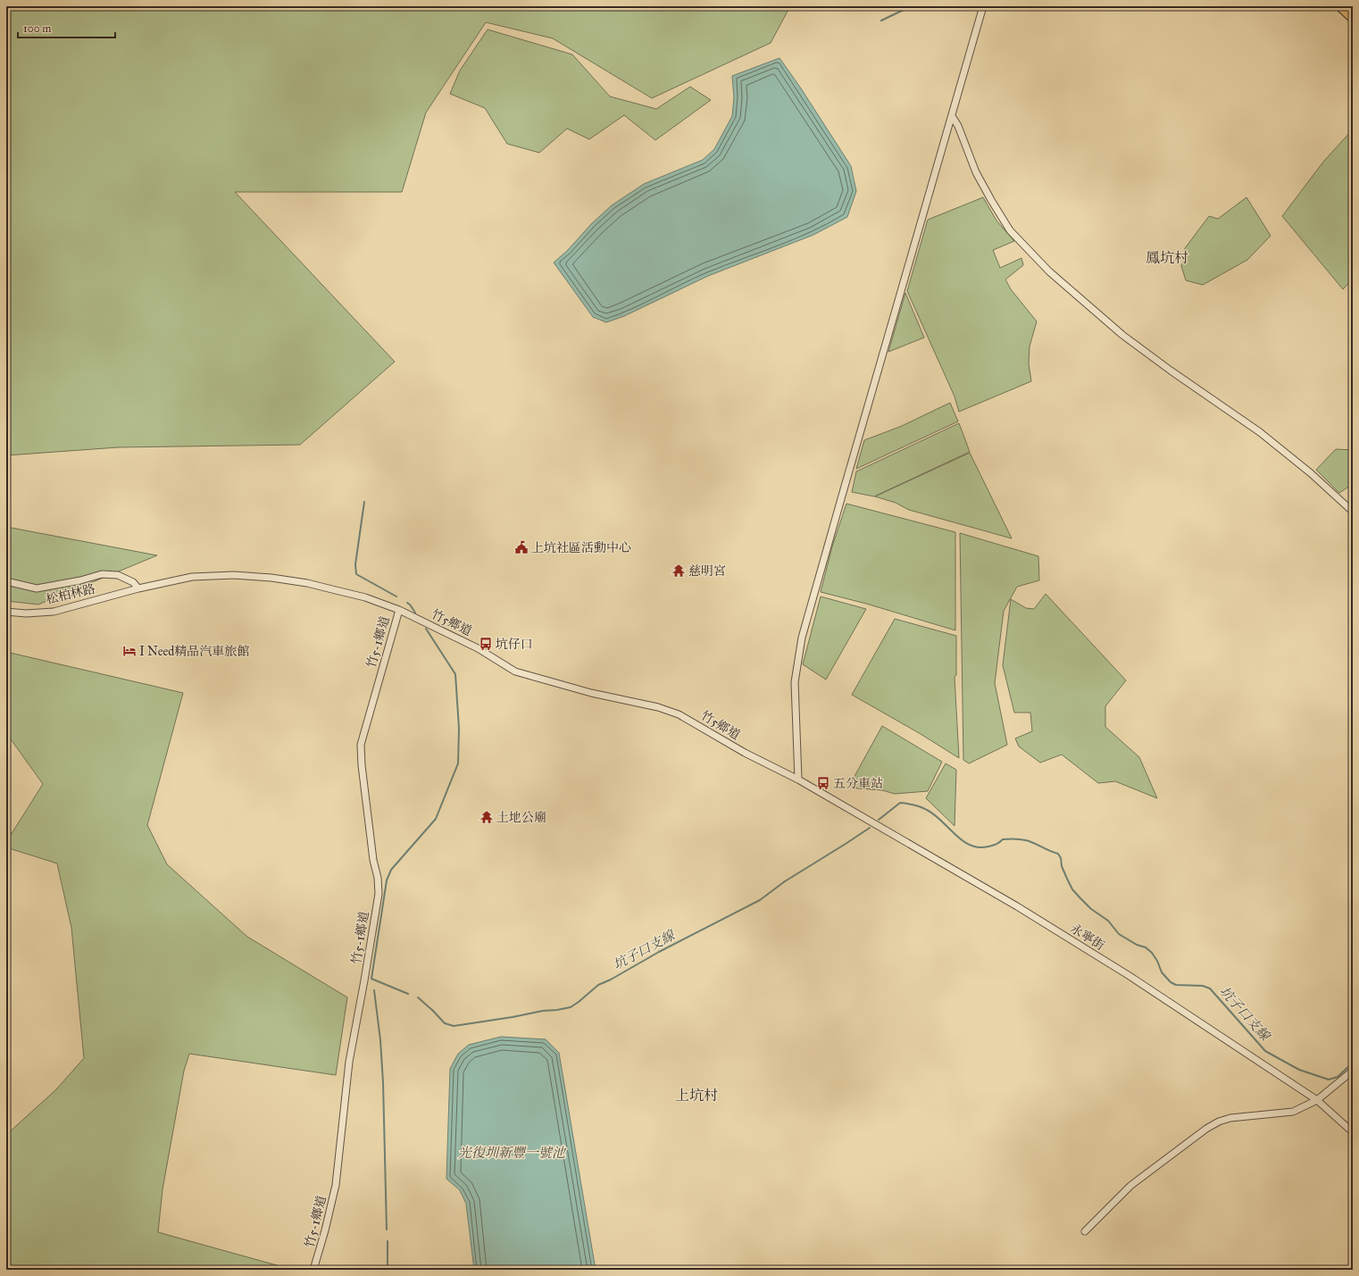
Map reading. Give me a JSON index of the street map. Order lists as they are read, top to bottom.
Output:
{
  "streets": {
    "street": [
      "松柏林路",
      "竹5鄉道",
      "竹5-1鄉道",
      "永寧街"
    ]
  },
  "crossings": [
    ["松柏林路", "竹5鄉道"],
    ["竹5鄉道", "竹5-1鄉道"],
    ["竹5鄉道", "永寧街"]
  ],
  "districts": ["鳳坑村", "上坑村"],
  "water": ["坑子口支線", "光復圳新豐一號池"],
  "places": {
    "public building": ["上坑社區活動中心"],
    "temple": ["慈明宮", "土地公廟"],
    "bus stop": ["坑仔口", "五分車站"],
    "hotel": ["I Need精品汽車旅館"]
  },
  "scale_bar": "100 m"
}
